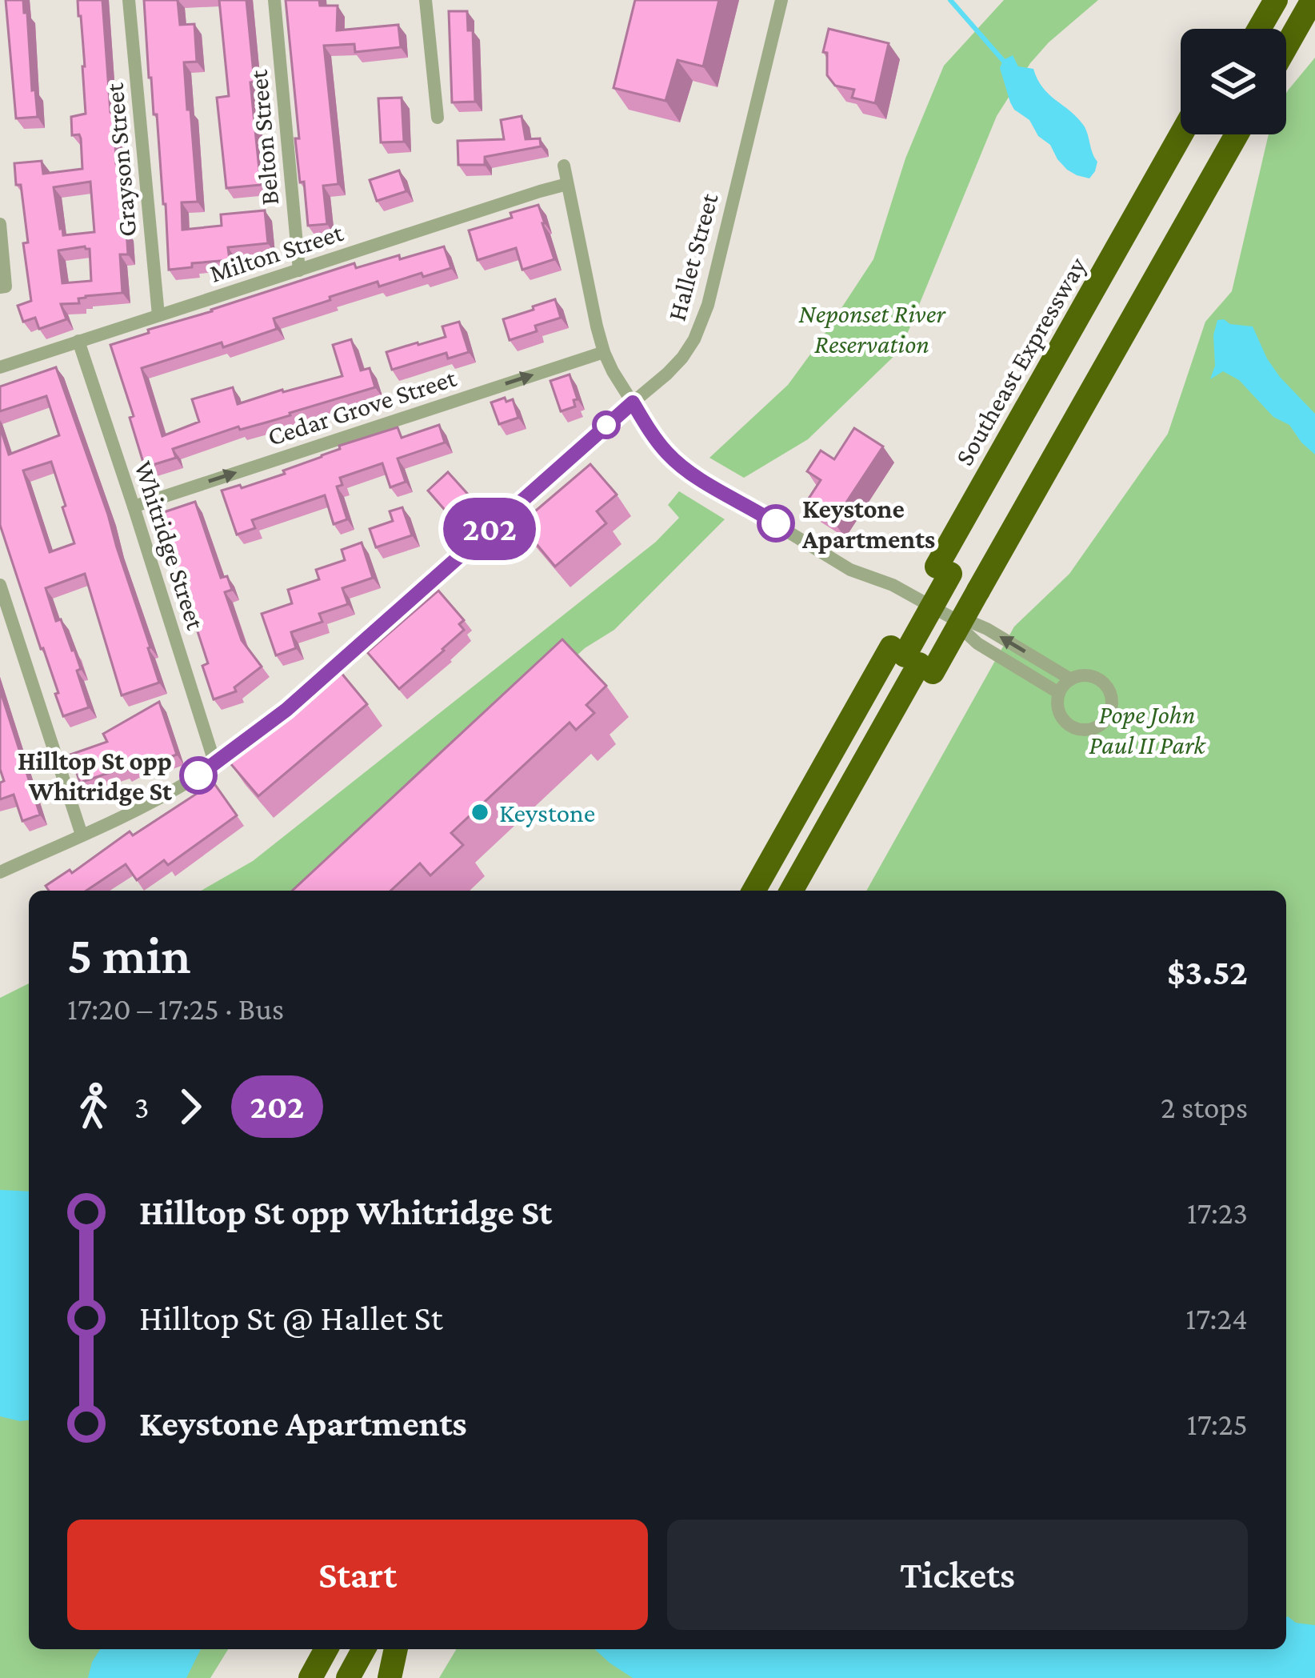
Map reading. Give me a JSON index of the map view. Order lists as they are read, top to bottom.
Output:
{
  "streets": {
    "highway": ["Southeast Expressway"],
    "street": [
      "Belton Street",
      "Grayson Street",
      "Milton Street",
      "Hallet Street",
      "Cedar Grove Street",
      "Whitridge Street"
    ]
  },
  "crossings": [
    ["Belton Street", "Milton Street"],
    ["Grayson Street", "Milton Street"],
    ["Milton Street", "Whitridge Street"],
    ["Hallet Street", "Whitridge Street"],
    ["Cedar Grove Street", "Whitridge Street"]
  ],
  "one_way": ["Cedar Grove Street"],
  "parks": ["Neponset River Reservation", "Pope John Paul II Park"],
  "places": ["Keystone Apartments", "Hilltop St opp Whitridge St", "Keystone"],
  "lines": ["bus line 202"],
  "page": {
    "on_map": "202",
    "heading": ["5 min", "17:20 – 17:25 · Bus", "$3.52"],
    "legs": ["3", "202", "2 stops"],
    "list": [
      {
        "name": "Hilltop St opp Whitridge St",
        "value": "17:23"
      },
      {
        "name": "Hilltop St @ Hallet St",
        "value": "17:24"
      },
      {
        "name": "Keystone Apartments",
        "value": "17:25"
      }
    ],
    "buttons": ["Start", "Tickets"]
  }
}
